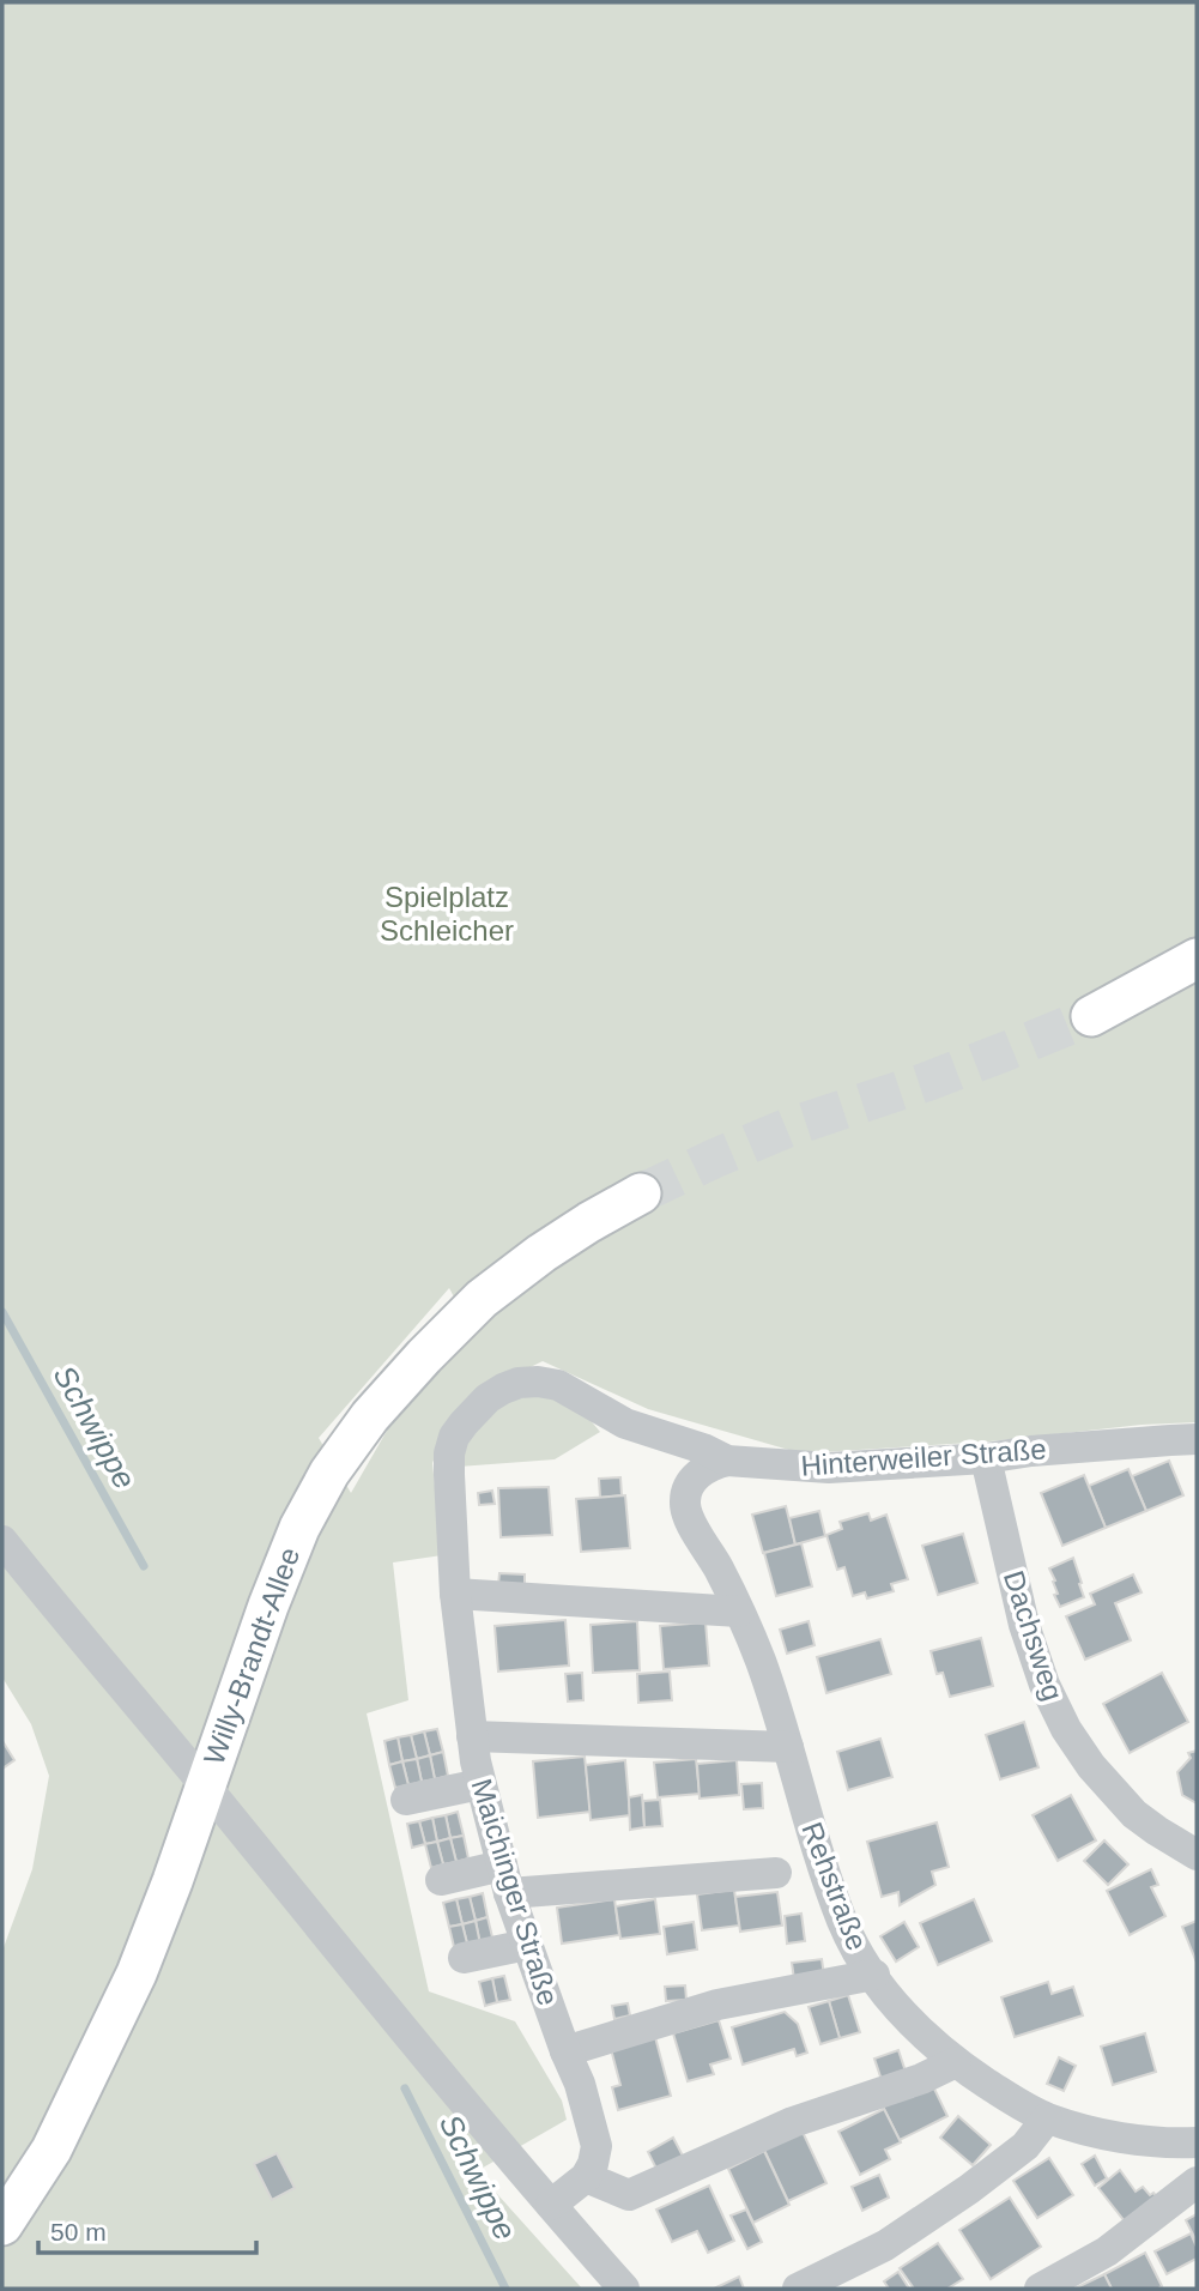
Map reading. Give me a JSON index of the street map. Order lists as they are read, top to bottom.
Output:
{
  "streets": {
    "main road": ["Willy-Brandt-Allee"],
    "street": [
      "Hinterweiler Straße",
      "Dachsweg",
      "Rehstraße",
      "Maichinger Straße"
    ]
  },
  "crossings": [
    ["Hinterweiler Straße", "Dachsweg"],
    ["Hinterweiler Straße", "Rehstraße"],
    ["Hinterweiler Straße", "Maichinger Straße"]
  ],
  "water": ["Schwippe"],
  "parks": ["Spielplatz Schleicher"],
  "scale_bar": "50 m"
}
